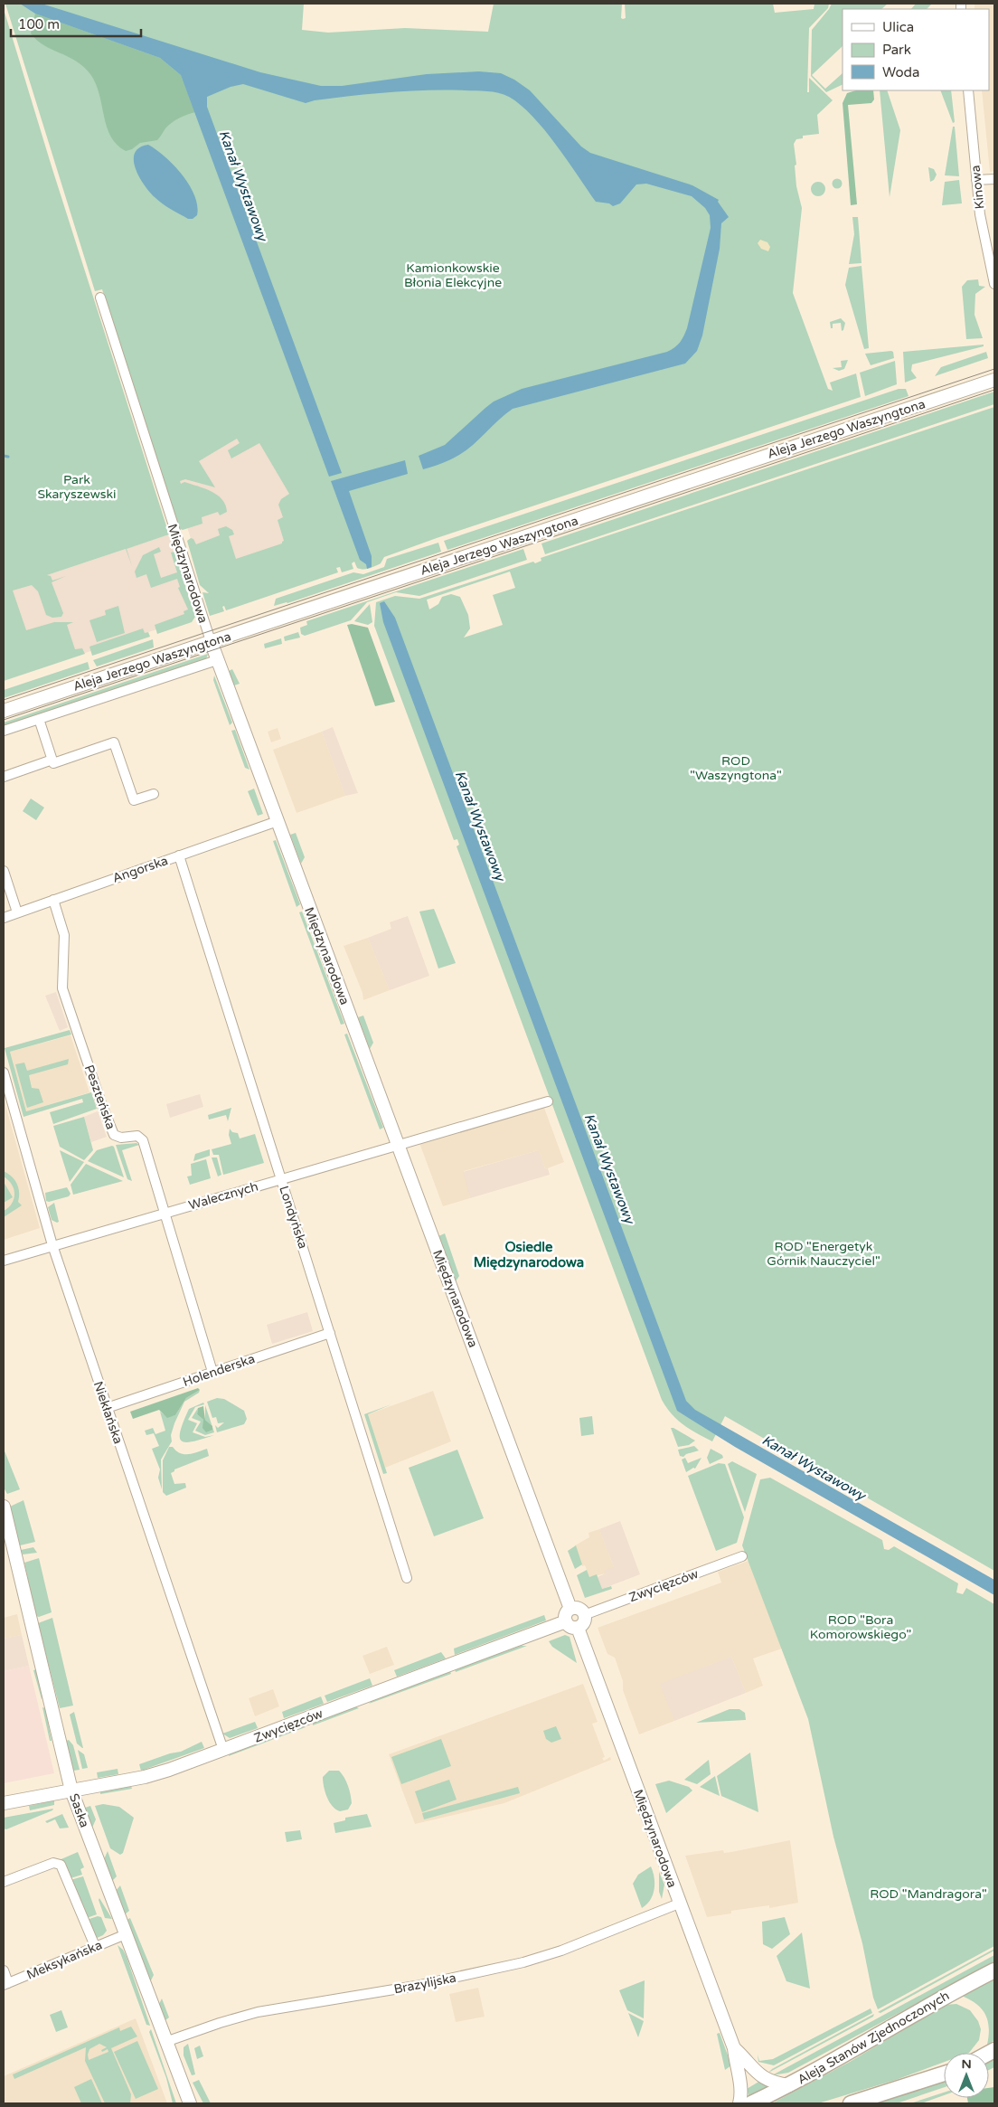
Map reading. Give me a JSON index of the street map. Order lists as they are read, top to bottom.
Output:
{
  "streets": {
    "main road": ["Aleja Stanów Zjednoczonych"],
    "street": [
      "Kinowa",
      "Aleja Jerzego Waszyngtona",
      "Międzynarodowa",
      "Angorska",
      "Peszteńska",
      "Walecznych",
      "Londyńska",
      "Holenderska",
      "Niekłańska",
      "Zwycięzców",
      "Saska",
      "Meksykańska",
      "Brazylijska"
    ]
  },
  "crossings": [
    ["Aleja Jerzego Waszyngtona", "Międzynarodowa"],
    ["Międzynarodowa", "Angorska"],
    ["Międzynarodowa", "Walecznych"],
    ["Międzynarodowa", "Zwycięzców"],
    ["Międzynarodowa", "Brazylijska"],
    ["Międzynarodowa", "Aleja Stanów Zjednoczonych"],
    ["Angorska", "Peszteńska"],
    ["Angorska", "Londyńska"],
    ["Peszteńska", "Walecznych"],
    ["Peszteńska", "Holenderska"],
    ["Walecznych", "Londyńska"],
    ["Walecznych", "Niekłańska"],
    ["Londyńska", "Holenderska"],
    ["Holenderska", "Niekłańska"],
    ["Niekłańska", "Zwycięzców"],
    ["Zwycięzców", "Saska"],
    ["Saska", "Meksykańska"],
    ["Saska", "Brazylijska"]
  ],
  "districts": ["Osiedle Międzynarodowa"],
  "water": ["Kanał Wystawowy"],
  "parks": [
    "Kamionkowskie Błonia Elekcyjne",
    "Park Skaryszewski",
    "ROD \"Waszyngtona\"",
    "ROD \"Energetyk Górnik Nauczyciel\"",
    "ROD \"Bora Komorowskiego\"",
    "ROD \"Mandragora\""
  ],
  "legend": ["Ulica", "Park", "Woda"],
  "scale_bar": "100 m",
  "north": "top"
}
